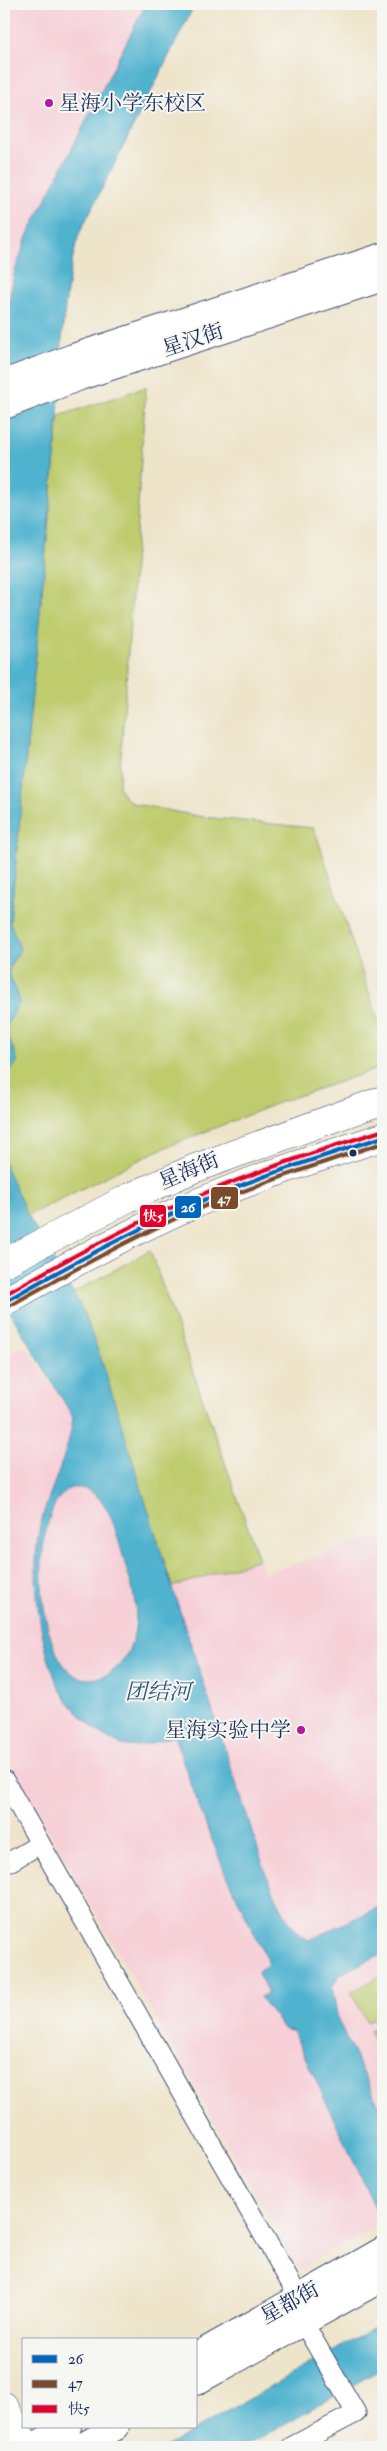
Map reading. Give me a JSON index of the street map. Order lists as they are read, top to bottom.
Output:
{
  "streets": {
    "main road": ["星汉街", "星海街", "星都街"]
  },
  "water": ["团结河"],
  "places": ["星海小学东校区", "星海实验中学"],
  "lines": ["transit line 快5", "transit line 26", "transit line 47"],
  "legend": ["26", "47", "快5"]
}
